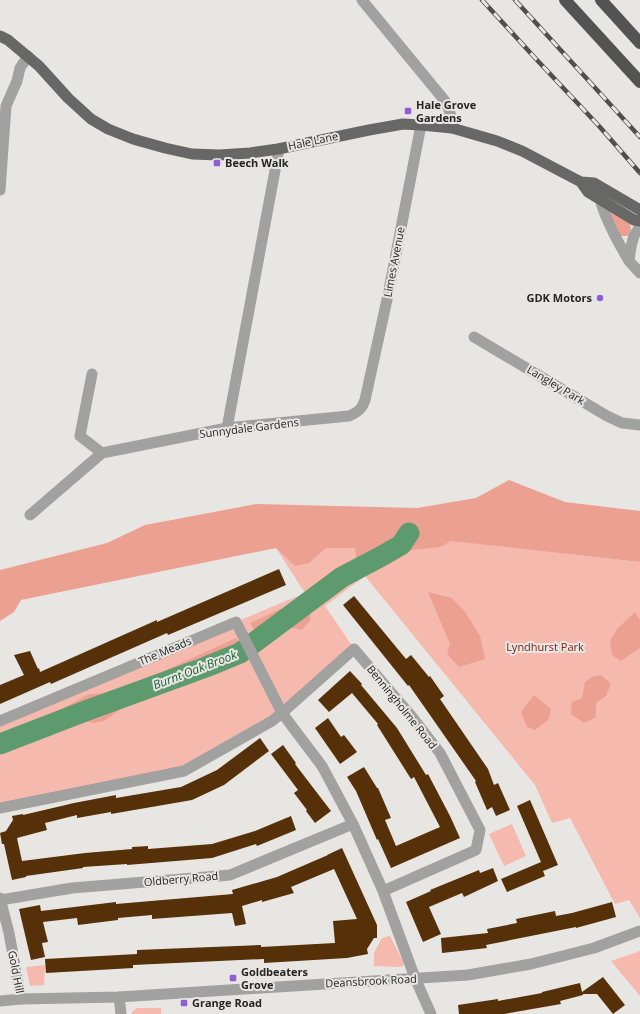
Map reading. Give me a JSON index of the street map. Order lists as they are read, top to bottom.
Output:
{
  "streets": {
    "main road": ["Hale Lane"],
    "street": [
      "Limes Avenue",
      "Langley Park",
      "Sunnydale Gardens",
      "The Meads",
      "Benningholme Road",
      "Oldberry Road",
      "Gold Hill",
      "Deansbrook Road"
    ]
  },
  "crossings": [
    ["Hale Lane", "Limes Avenue"],
    ["Limes Avenue", "Sunnydale Gardens"],
    ["The Meads", "Benningholme Road"],
    ["Oldberry Road", "Gold Hill"],
    ["Gold Hill", "Deansbrook Road"]
  ],
  "water": ["Burnt Oak Brook"],
  "parks": ["Lyndhurst Park"],
  "places": {
    "transit": [
      "Hale Grove Gardens",
      "Beech Walk",
      "Goldbeaters Grove",
      "Grange Road"
    ],
    "other": ["GDK Motors"]
  }
}
